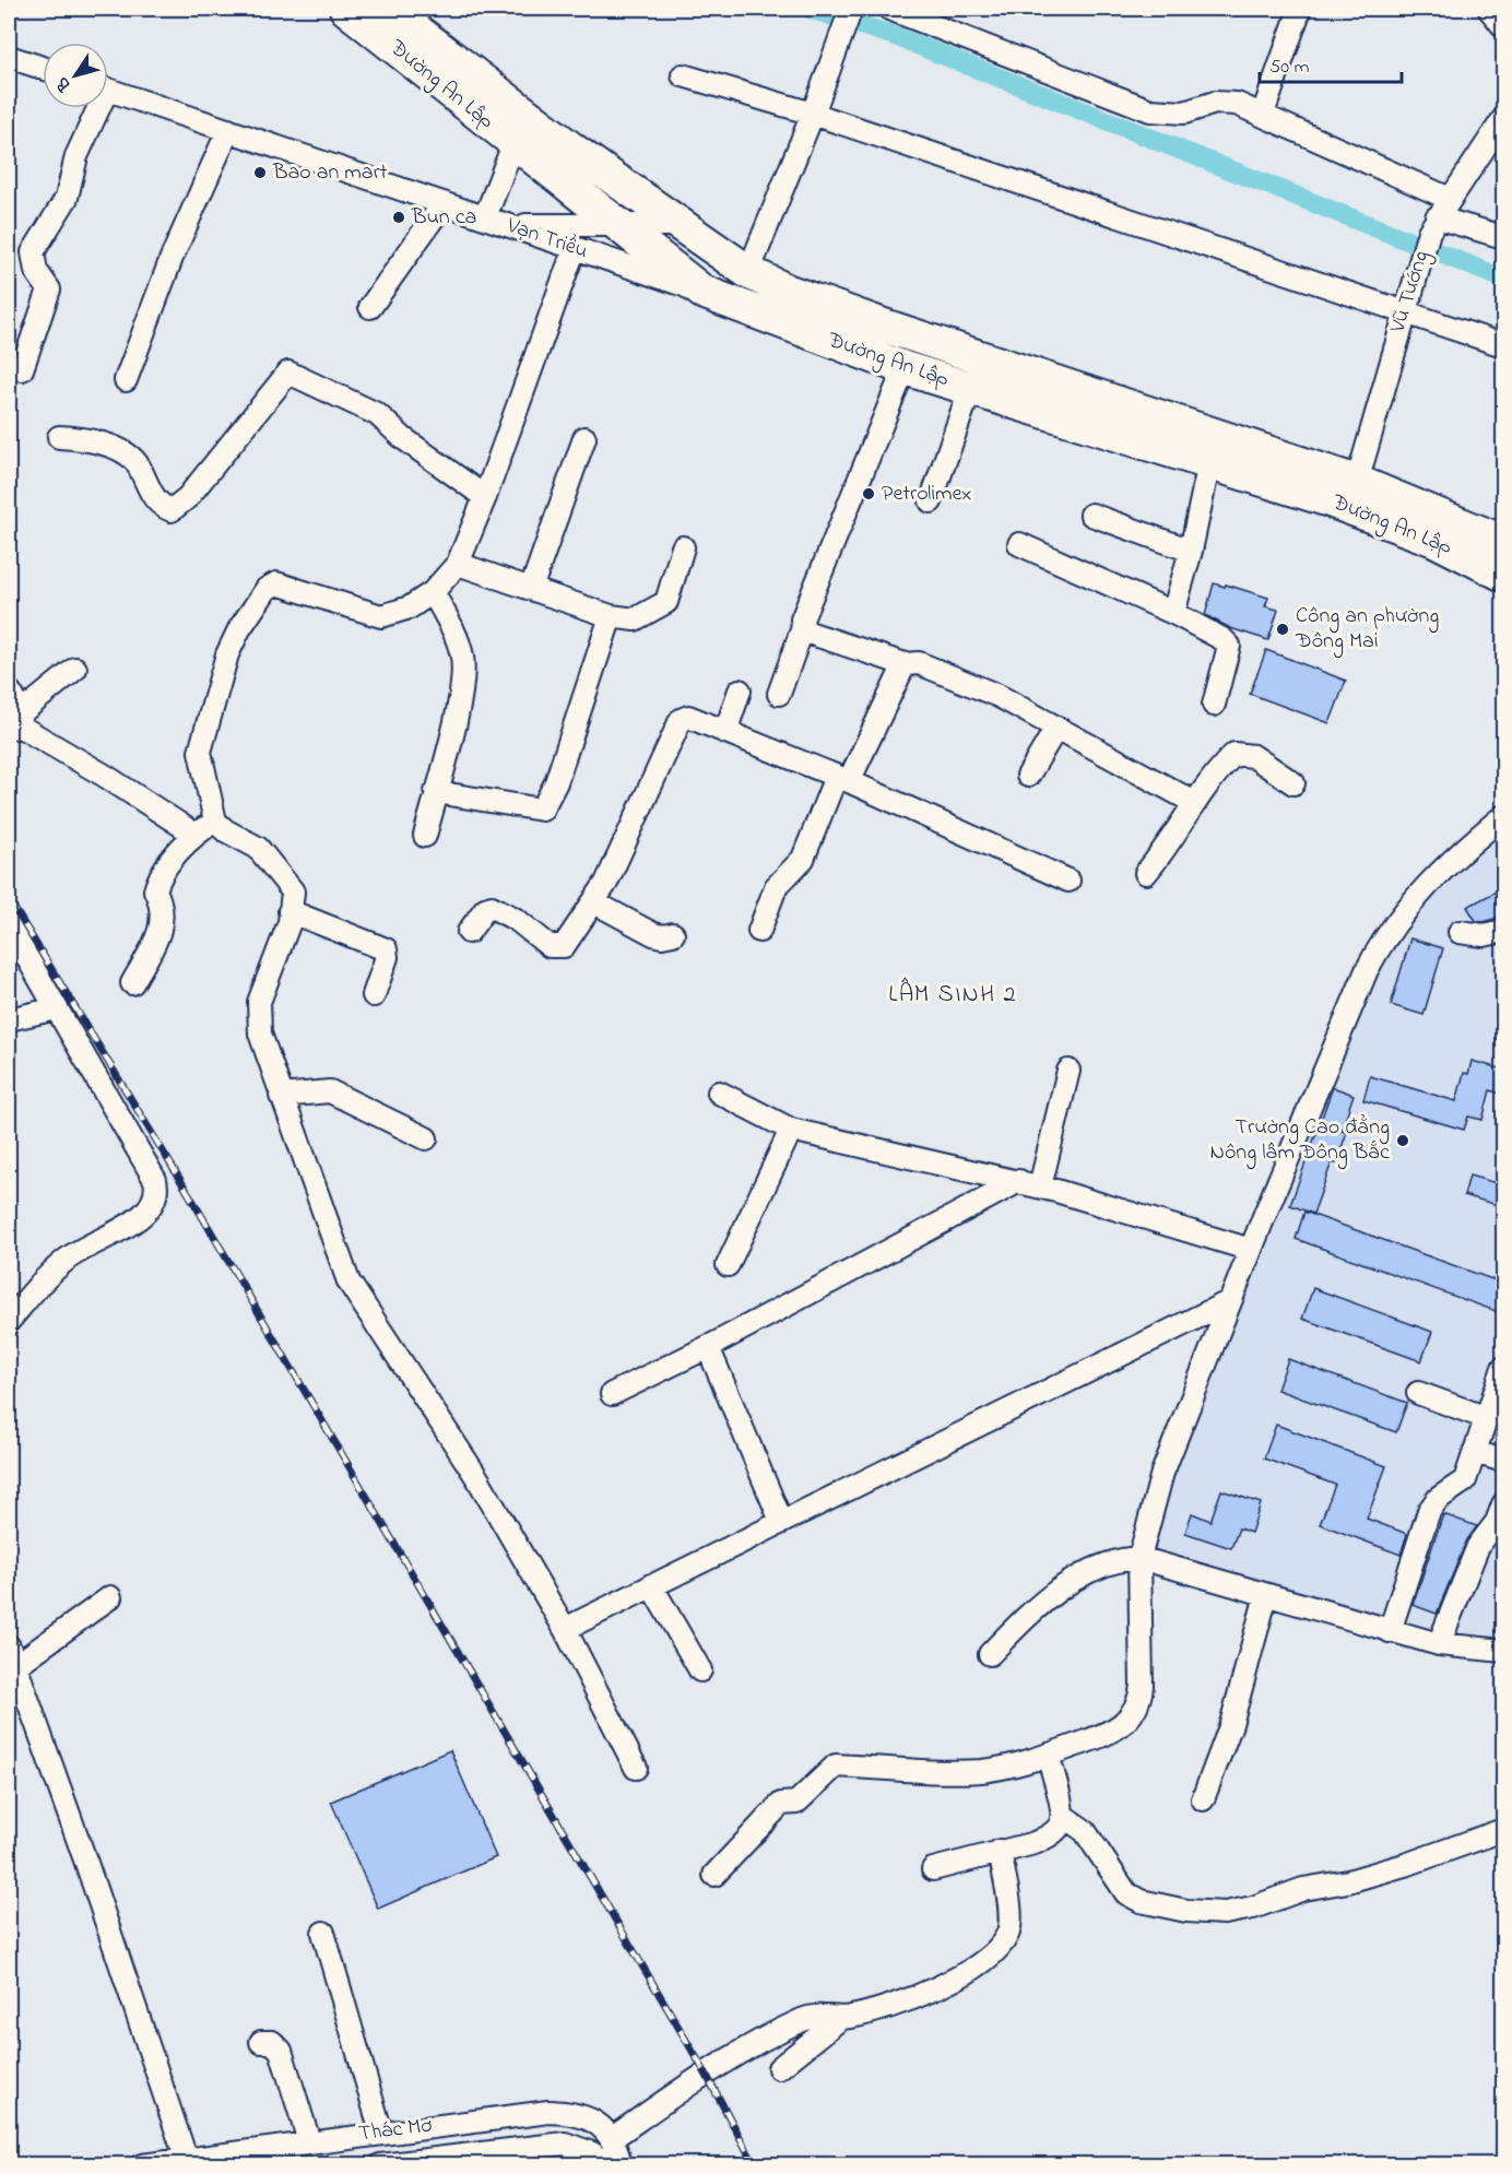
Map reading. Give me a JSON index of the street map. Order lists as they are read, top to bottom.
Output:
{
  "streets": {
    "highway": ["Đường An Lập"],
    "street": ["Vạn Triều", "Vũ Tướng", "Thác Mơ"]
  },
  "crossings": [
    ["Đường An Lập", "Vạn Triều"],
    ["Đường An Lập", "Vũ Tướng"]
  ],
  "districts": ["LÂM SINH 2"],
  "places": [
    "Bao an mart",
    "Bun ca",
    "Petrolimex",
    "Công an phường Đông Mai",
    "Trường Cao đẳng Nông lâm Đông Bắc"
  ],
  "scale_bar": "50 m",
  "north": "bottom left"
}
